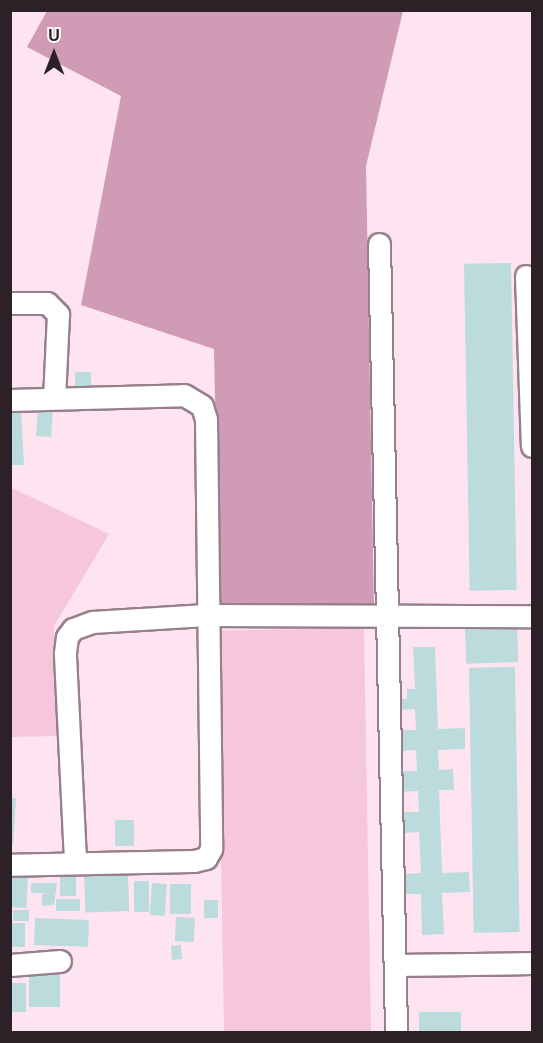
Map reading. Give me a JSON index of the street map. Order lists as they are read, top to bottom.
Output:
{
  "north": "top"
}
